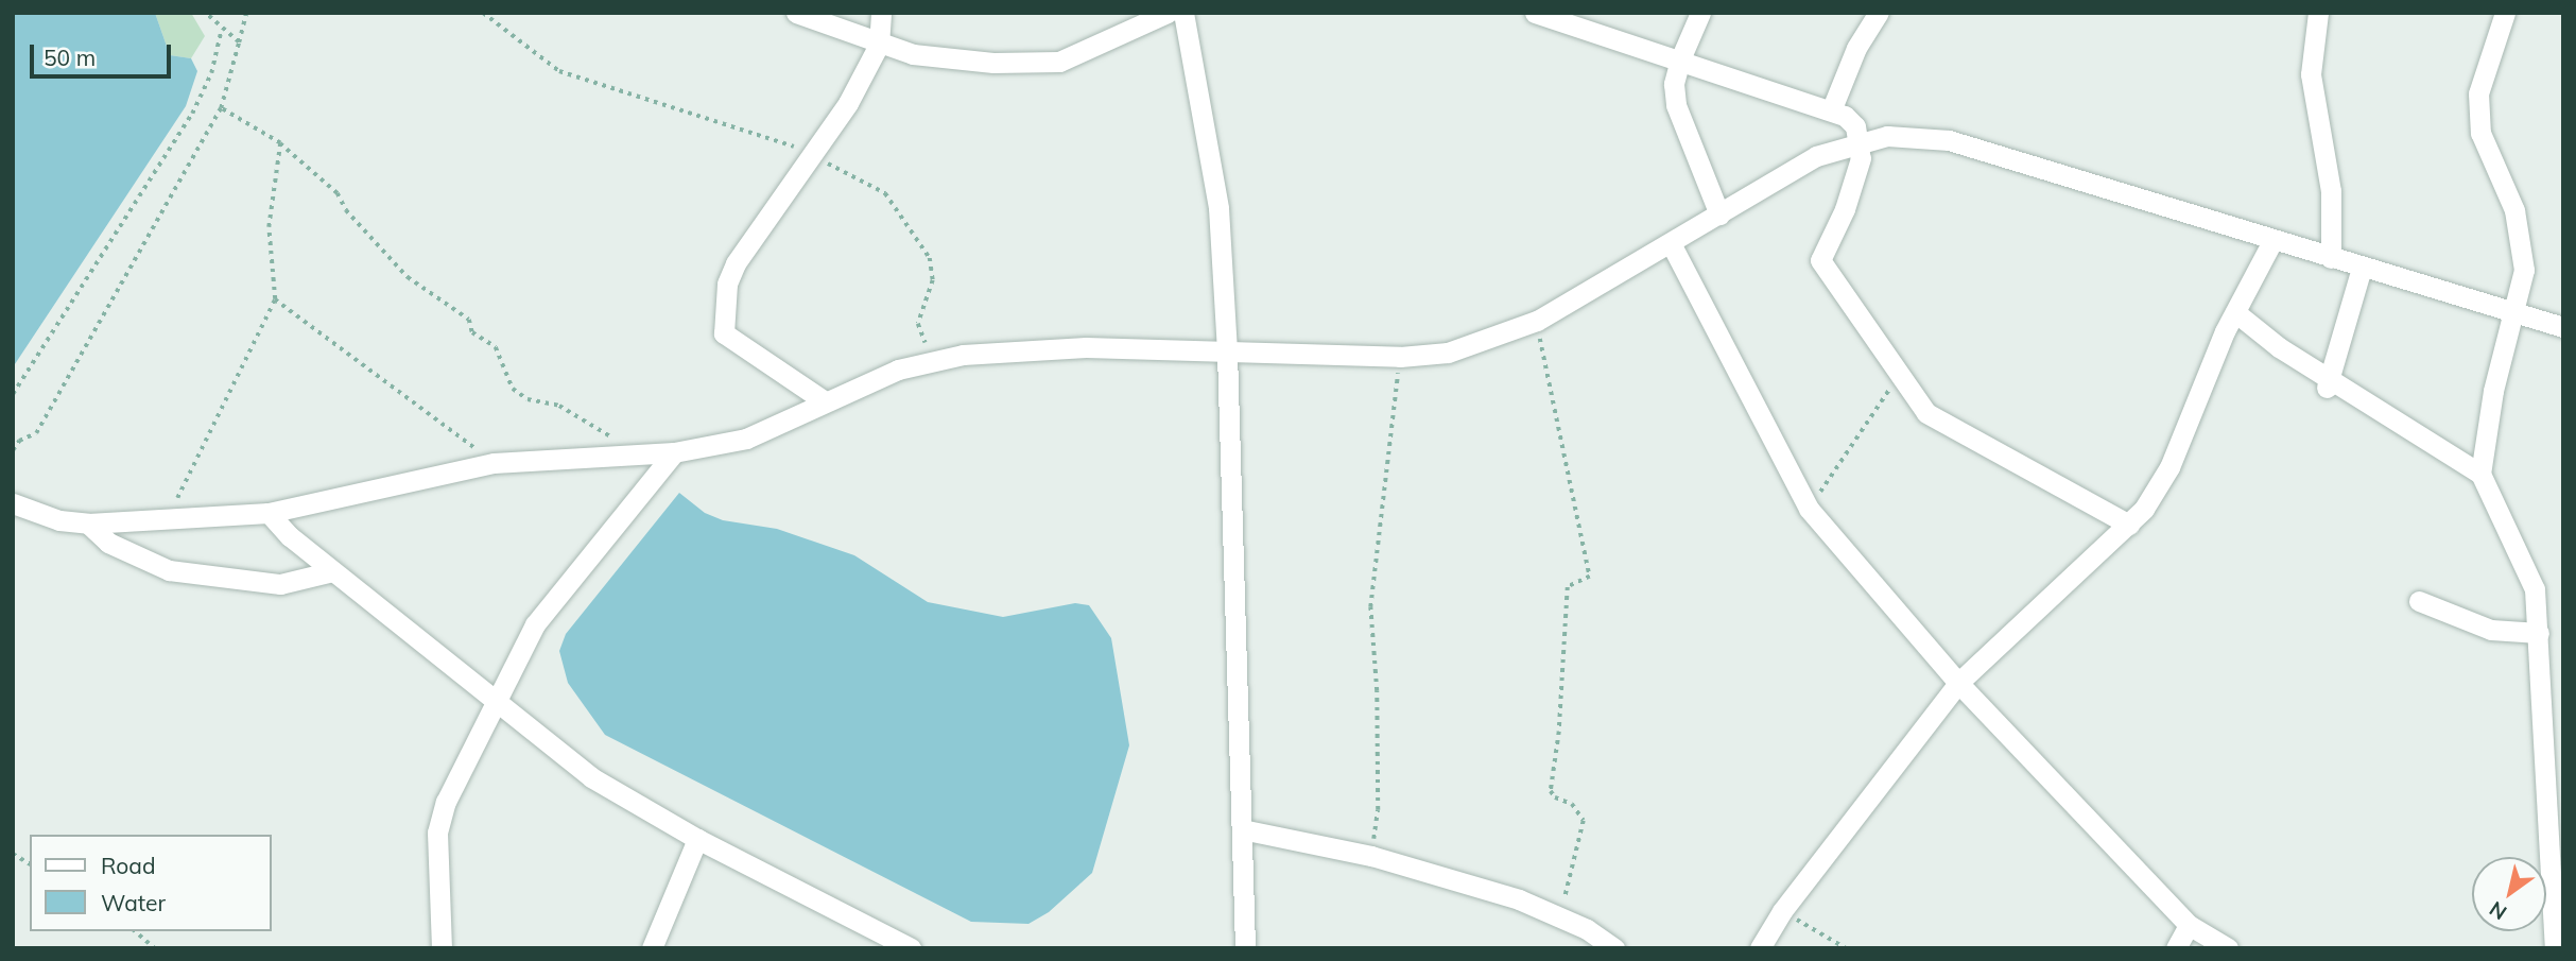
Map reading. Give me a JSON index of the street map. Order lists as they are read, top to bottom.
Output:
{
  "legend": ["Road", "Water"],
  "scale_bar": "50 m",
  "north": "bottom left"
}
